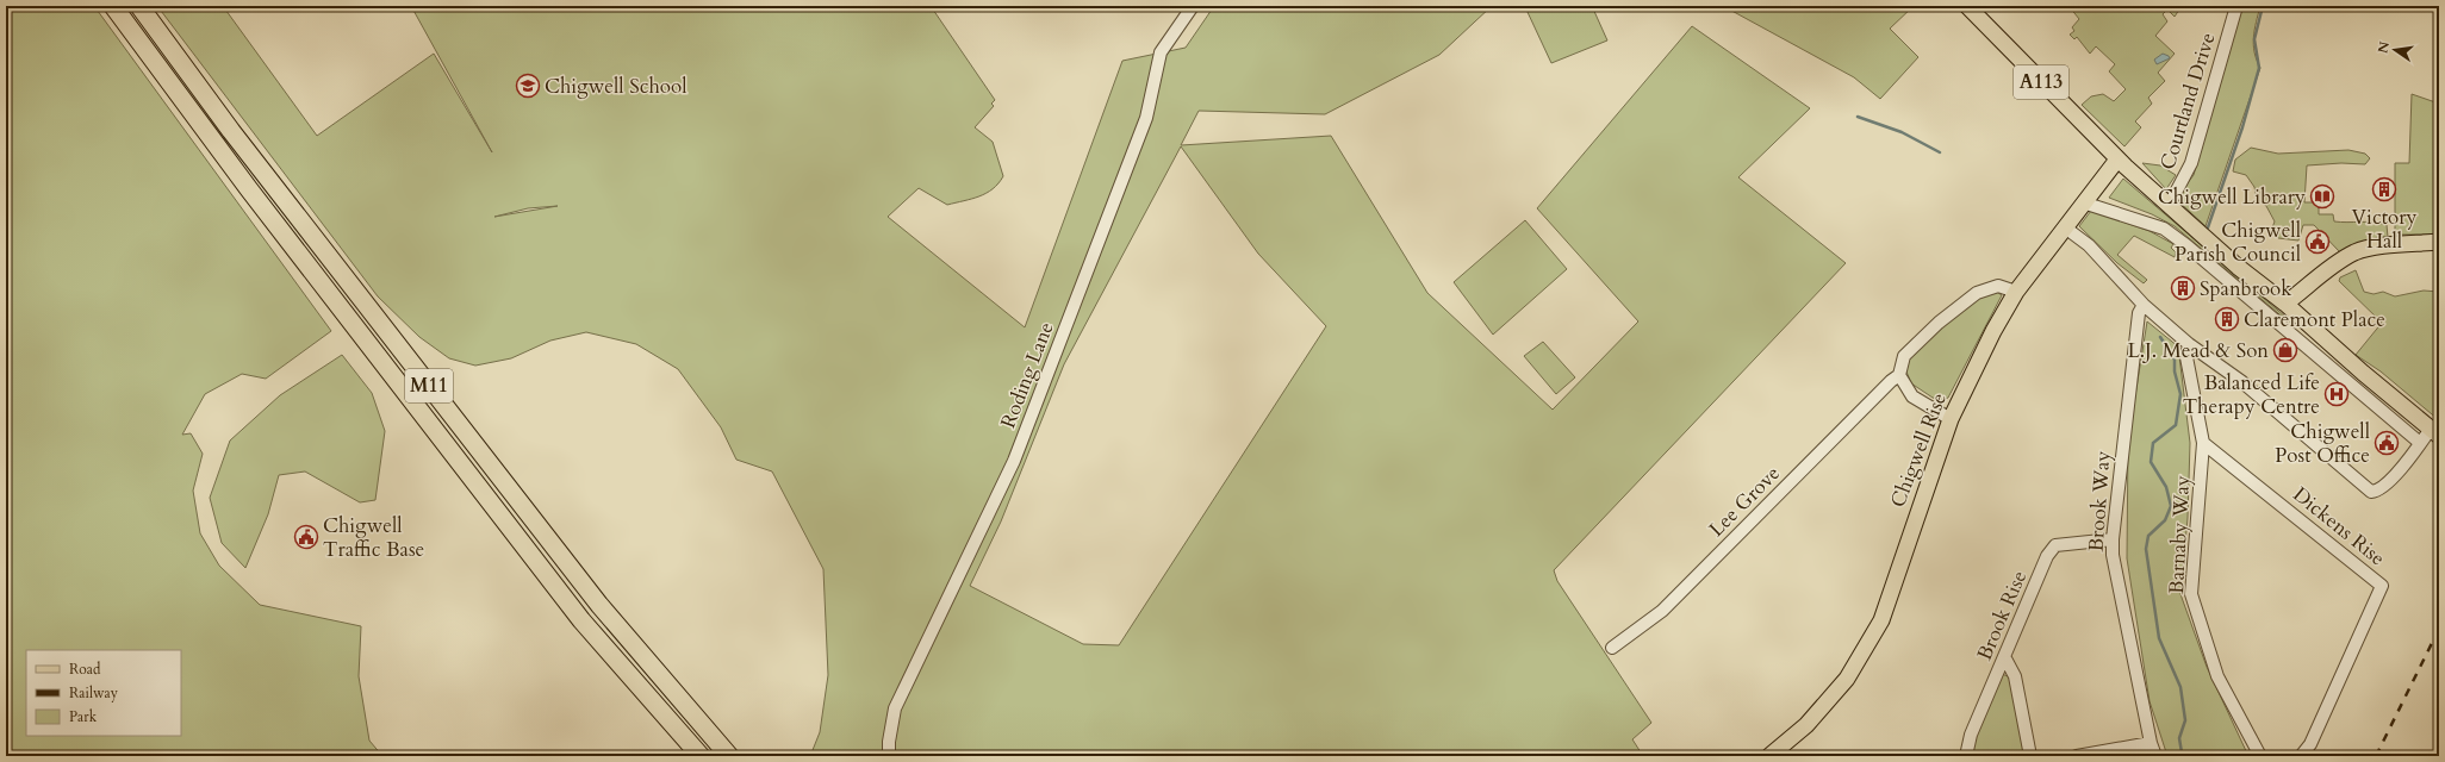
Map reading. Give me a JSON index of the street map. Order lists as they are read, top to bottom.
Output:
{
  "streets": {
    "highway": ["M11"],
    "main road": ["A113", "Chigwell Rise"],
    "street": [
      "Courtland Drive",
      "Roding Lane",
      "Lee Grove",
      "Brook Way",
      "Dickens Rise",
      "Barnaby Way",
      "Brook Rise"
    ]
  },
  "crossings": [
    ["A113", "Courtland Drive"],
    ["A113", "Chigwell Rise"],
    ["Chigwell Rise", "Lee Grove"],
    ["Brook Way", "Brook Rise"],
    ["Dickens Rise", "Barnaby Way"]
  ],
  "places": {
    "school or university": ["Chigwell School"],
    "building": ["Victory Hall", "Spanbrook", "Claremont Place"],
    "library": ["Chigwell Library"],
    "public building": ["Chigwell Parish Council", "Chigwell Post Office", "Chigwell Traffic Base"],
    "shop": ["L.J. Mead & Son"],
    "hospital": ["Balanced Life Therapy Centre"]
  },
  "legend": ["Road", "Railway", "Park"],
  "north": "left"
}
